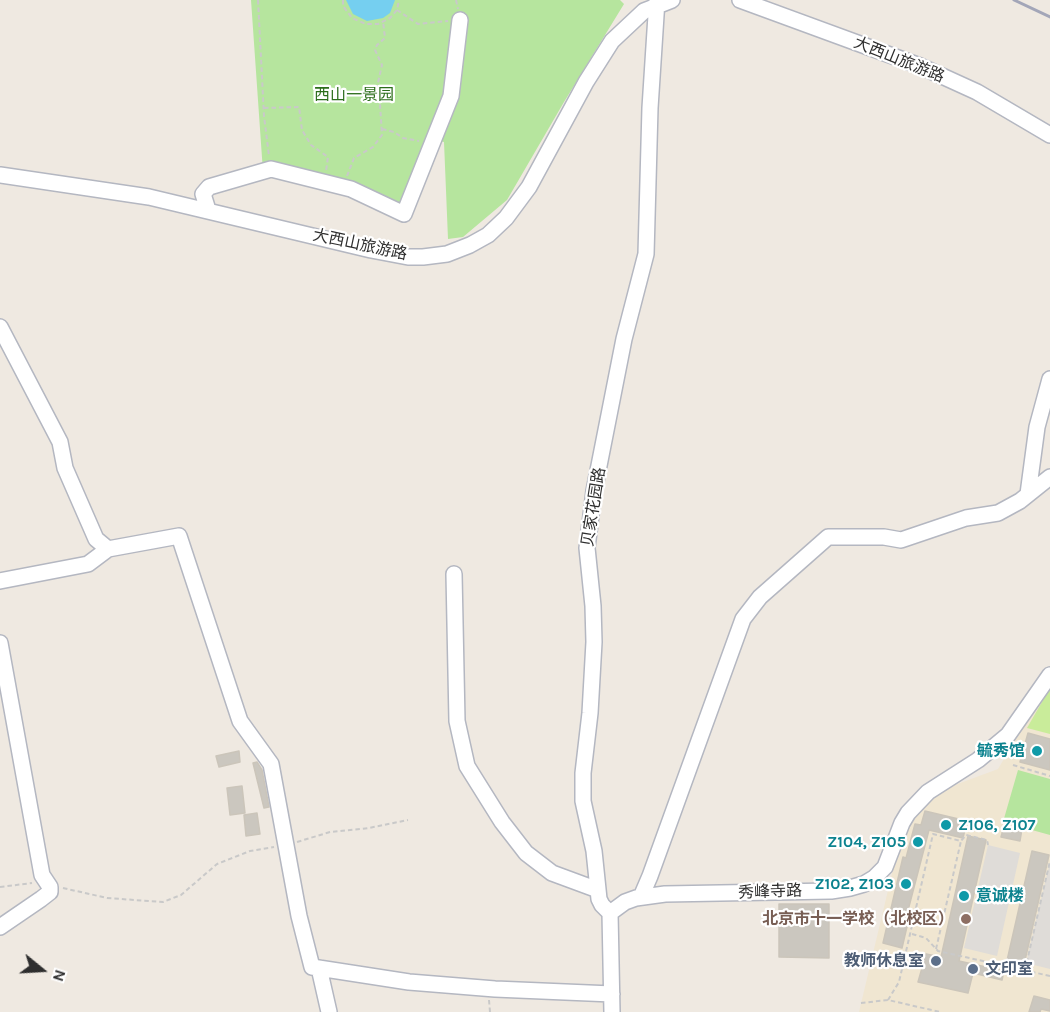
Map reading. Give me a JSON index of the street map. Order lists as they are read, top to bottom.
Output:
{
  "streets": {
    "street": ["大西山旅游路", "贝家花园路", "秀峰寺路"]
  },
  "crossings": [
    ["大西山旅游路", "贝家花园路"],
    ["贝家花园路", "秀峰寺路"]
  ],
  "parks": ["西山一景园"],
  "places": [
    "毓秀馆",
    "Z106, Z107",
    "Z104, Z105",
    "Z102, Z103",
    "意诚楼",
    "北京市十一学校（北校区）",
    "教师休息室",
    "文印室"
  ],
  "north": "right"
}
